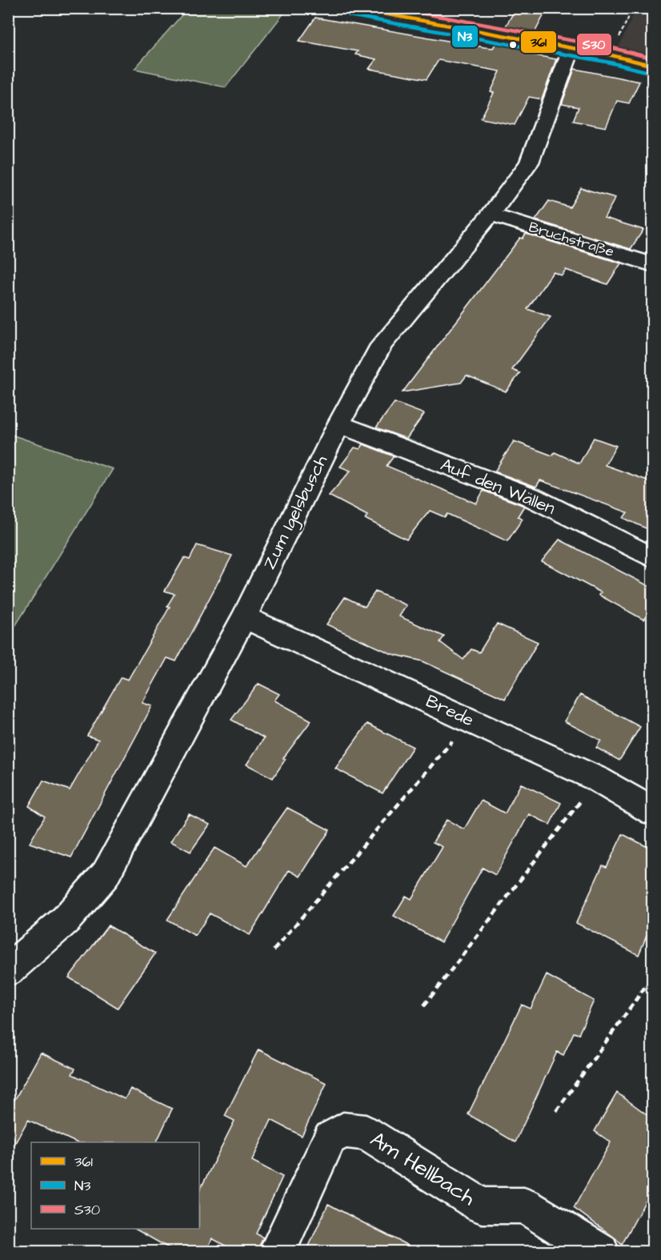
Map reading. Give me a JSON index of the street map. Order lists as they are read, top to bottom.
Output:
{
  "streets": {
    "street": [
      "Bruchstraße",
      "Auf den Wällen",
      "Zum Igelsbusch",
      "Brede",
      "Am Hellbach"
    ]
  },
  "crossings": [
    ["Bruchstraße", "Zum Igelsbusch"],
    ["Auf den Wällen", "Zum Igelsbusch"],
    ["Zum Igelsbusch", "Brede"]
  ],
  "lines": ["transit line 361", "transit line S30", "transit line N3"],
  "legend": ["361", "N3", "S30"]
}
